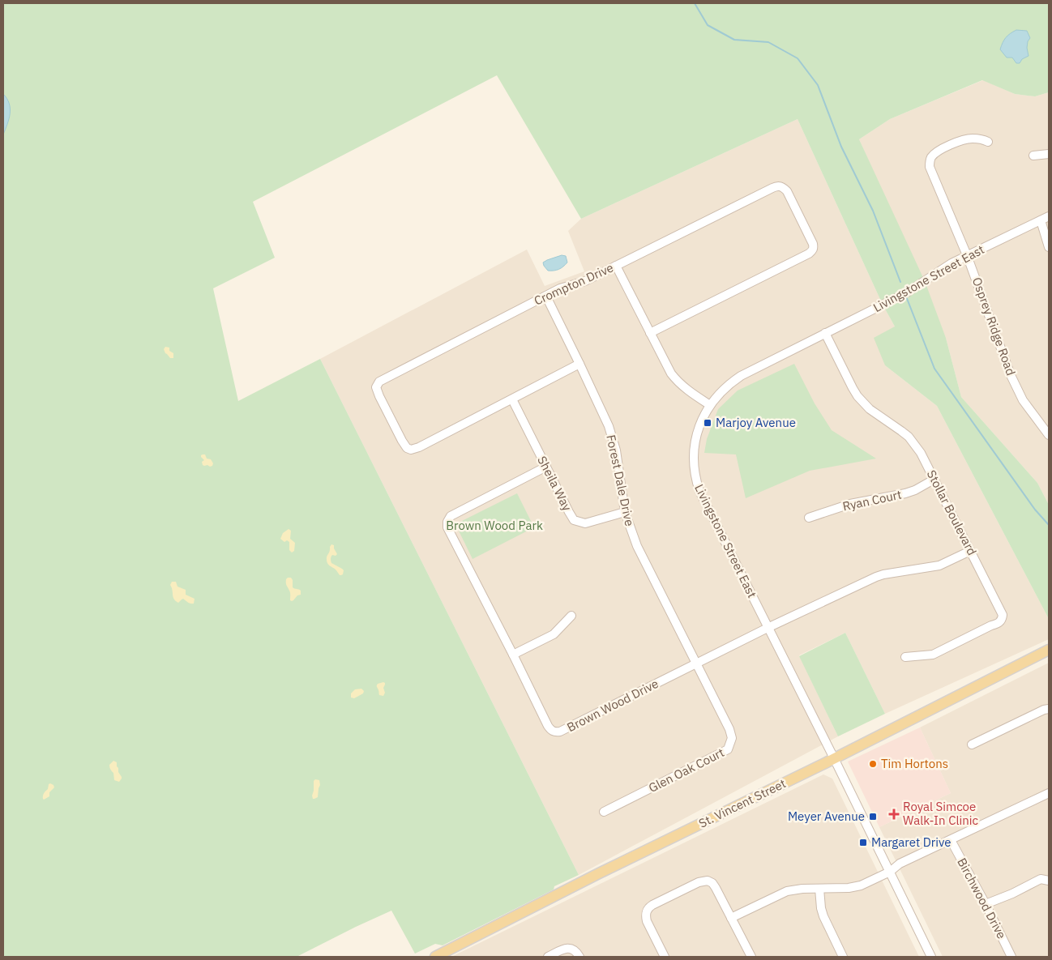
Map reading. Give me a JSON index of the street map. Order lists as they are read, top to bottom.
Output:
{
  "streets": {
    "main road": ["St. Vincent Street"],
    "street": [
      "Livingstone Street East",
      "Crompton Drive",
      "Osprey Ridge Road",
      "Forest Dale Drive",
      "Sheila Way",
      "Ryan Court",
      "Stollar Boulevard",
      "Brown Wood Drive",
      "Glen Oak Court",
      "Birchwood Drive"
    ]
  },
  "crossings": [
    ["Livingstone Street East", "Osprey Ridge Road"],
    ["Livingstone Street East", "Stollar Boulevard"],
    ["Livingstone Street East", "Brown Wood Drive"],
    ["Livingstone Street East", "St. Vincent Street"],
    ["Crompton Drive", "Forest Dale Drive"],
    ["Crompton Drive", "Sheila Way"],
    ["Forest Dale Drive", "Sheila Way"],
    ["Forest Dale Drive", "Brown Wood Drive"],
    ["Forest Dale Drive", "Glen Oak Court"],
    ["Sheila Way", "Brown Wood Drive"],
    ["Ryan Court", "Stollar Boulevard"],
    ["Stollar Boulevard", "Brown Wood Drive"],
    ["Brown Wood Drive", "Glen Oak Court"]
  ],
  "parks": ["Brown Wood Park"],
  "places": {
    "transit": ["Marjoy Avenue", "Meyer Avenue", "Margaret Drive"],
    "other": ["Tim Hortons"],
    "health": ["Royal Simcoe Walk-In Clinic"]
  }
}
